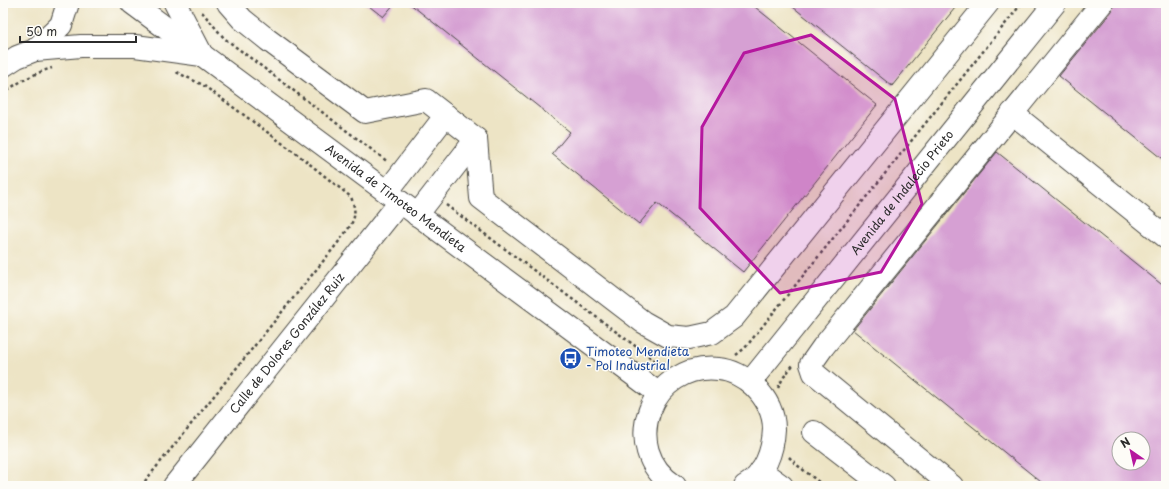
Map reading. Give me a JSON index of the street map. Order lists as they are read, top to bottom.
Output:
{
  "streets": {
    "street": ["Avenida de Indalecio Prieto", "Avenida de Timoteo Mendieta", "Calle de Dolores González Ruiz"]
  },
  "crossings": [
    ["Avenida de Timoteo Mendieta", "Calle de Dolores González Ruiz"]
  ],
  "places": {
    "bus stop": ["Timoteo Mendieta - Pol Industrial"]
  },
  "scale_bar": "50 m",
  "north": "top left"
}
